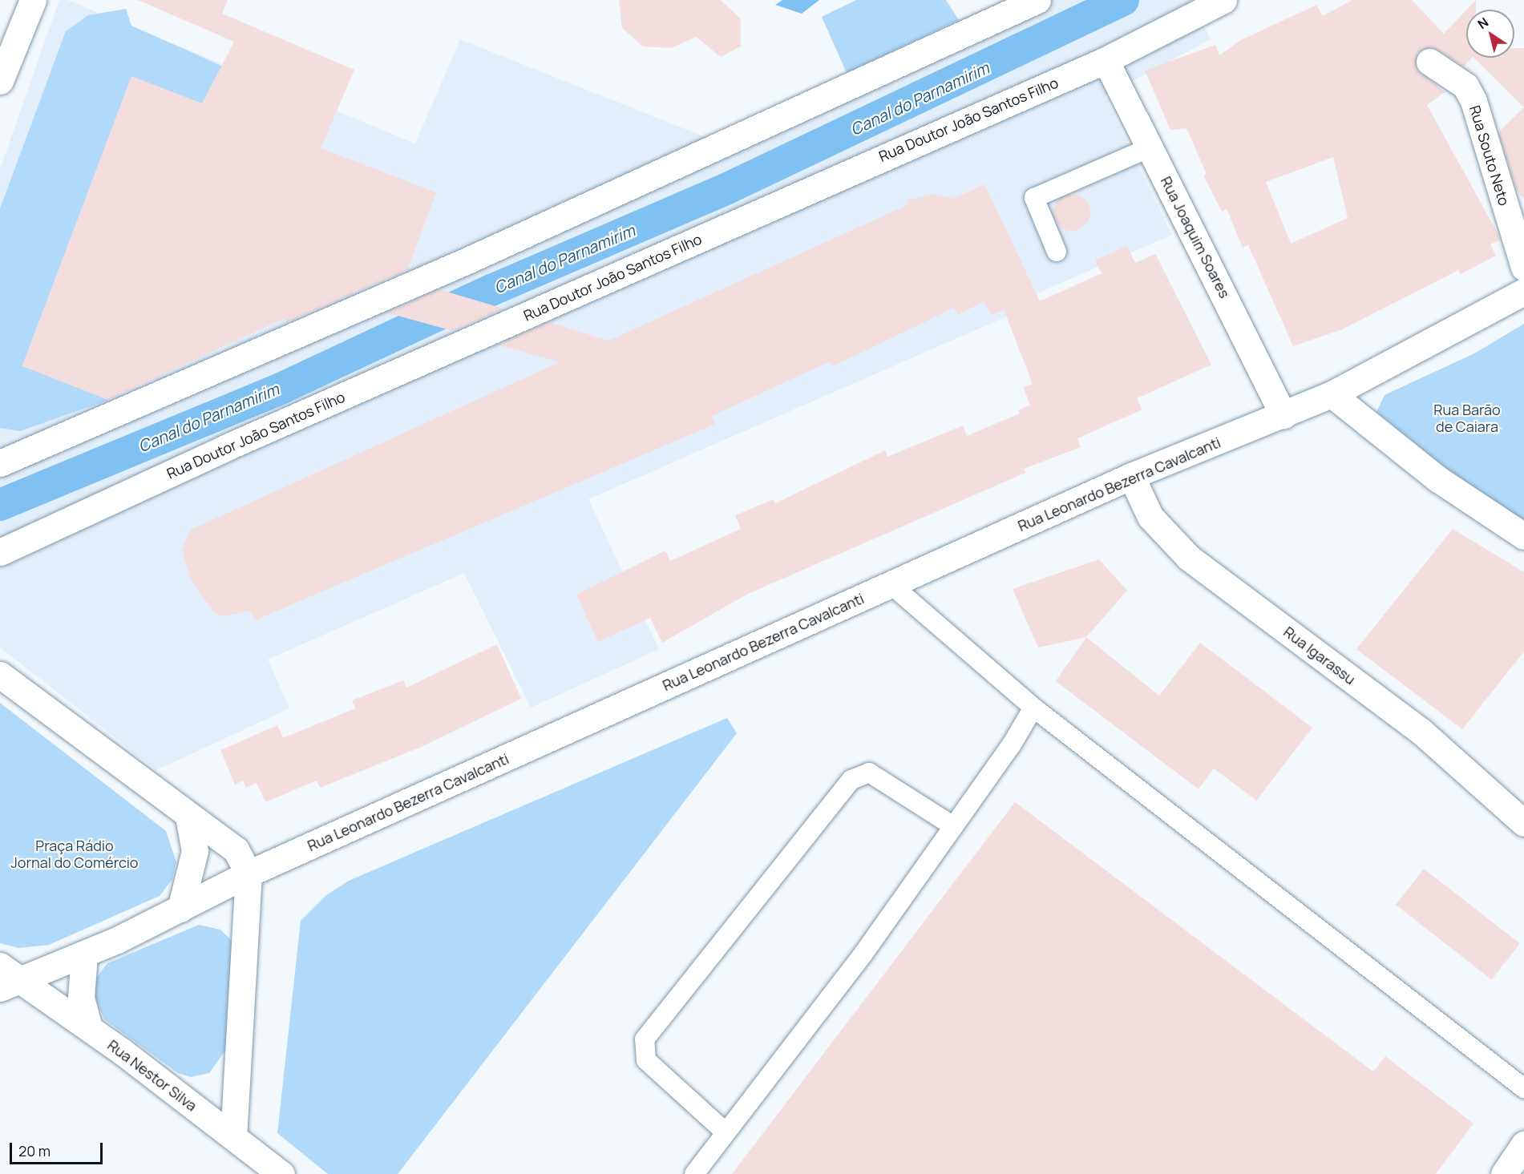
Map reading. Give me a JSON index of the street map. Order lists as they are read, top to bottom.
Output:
{
  "streets": {
    "street": [
      "Rua Doutor João Santos Filho",
      "Rua Souto Neto",
      "Rua Joaquim Soares",
      "Rua Leonardo Bezerra Cavalcanti",
      "Rua Igarassu",
      "Rua Nestor Silva"
    ]
  },
  "crossings": [
    ["Rua Doutor João Santos Filho", "Rua Joaquim Soares"],
    ["Rua Joaquim Soares", "Rua Leonardo Bezerra Cavalcanti"],
    ["Rua Leonardo Bezerra Cavalcanti", "Rua Igarassu"],
    ["Rua Leonardo Bezerra Cavalcanti", "Rua Nestor Silva"]
  ],
  "water": ["Canal do Parnamirim"],
  "parks": ["Rua Barão de Caiara", "Praça Rádio Jornal do Comércio"],
  "scale_bar": "20 m",
  "north": "top left"
}
